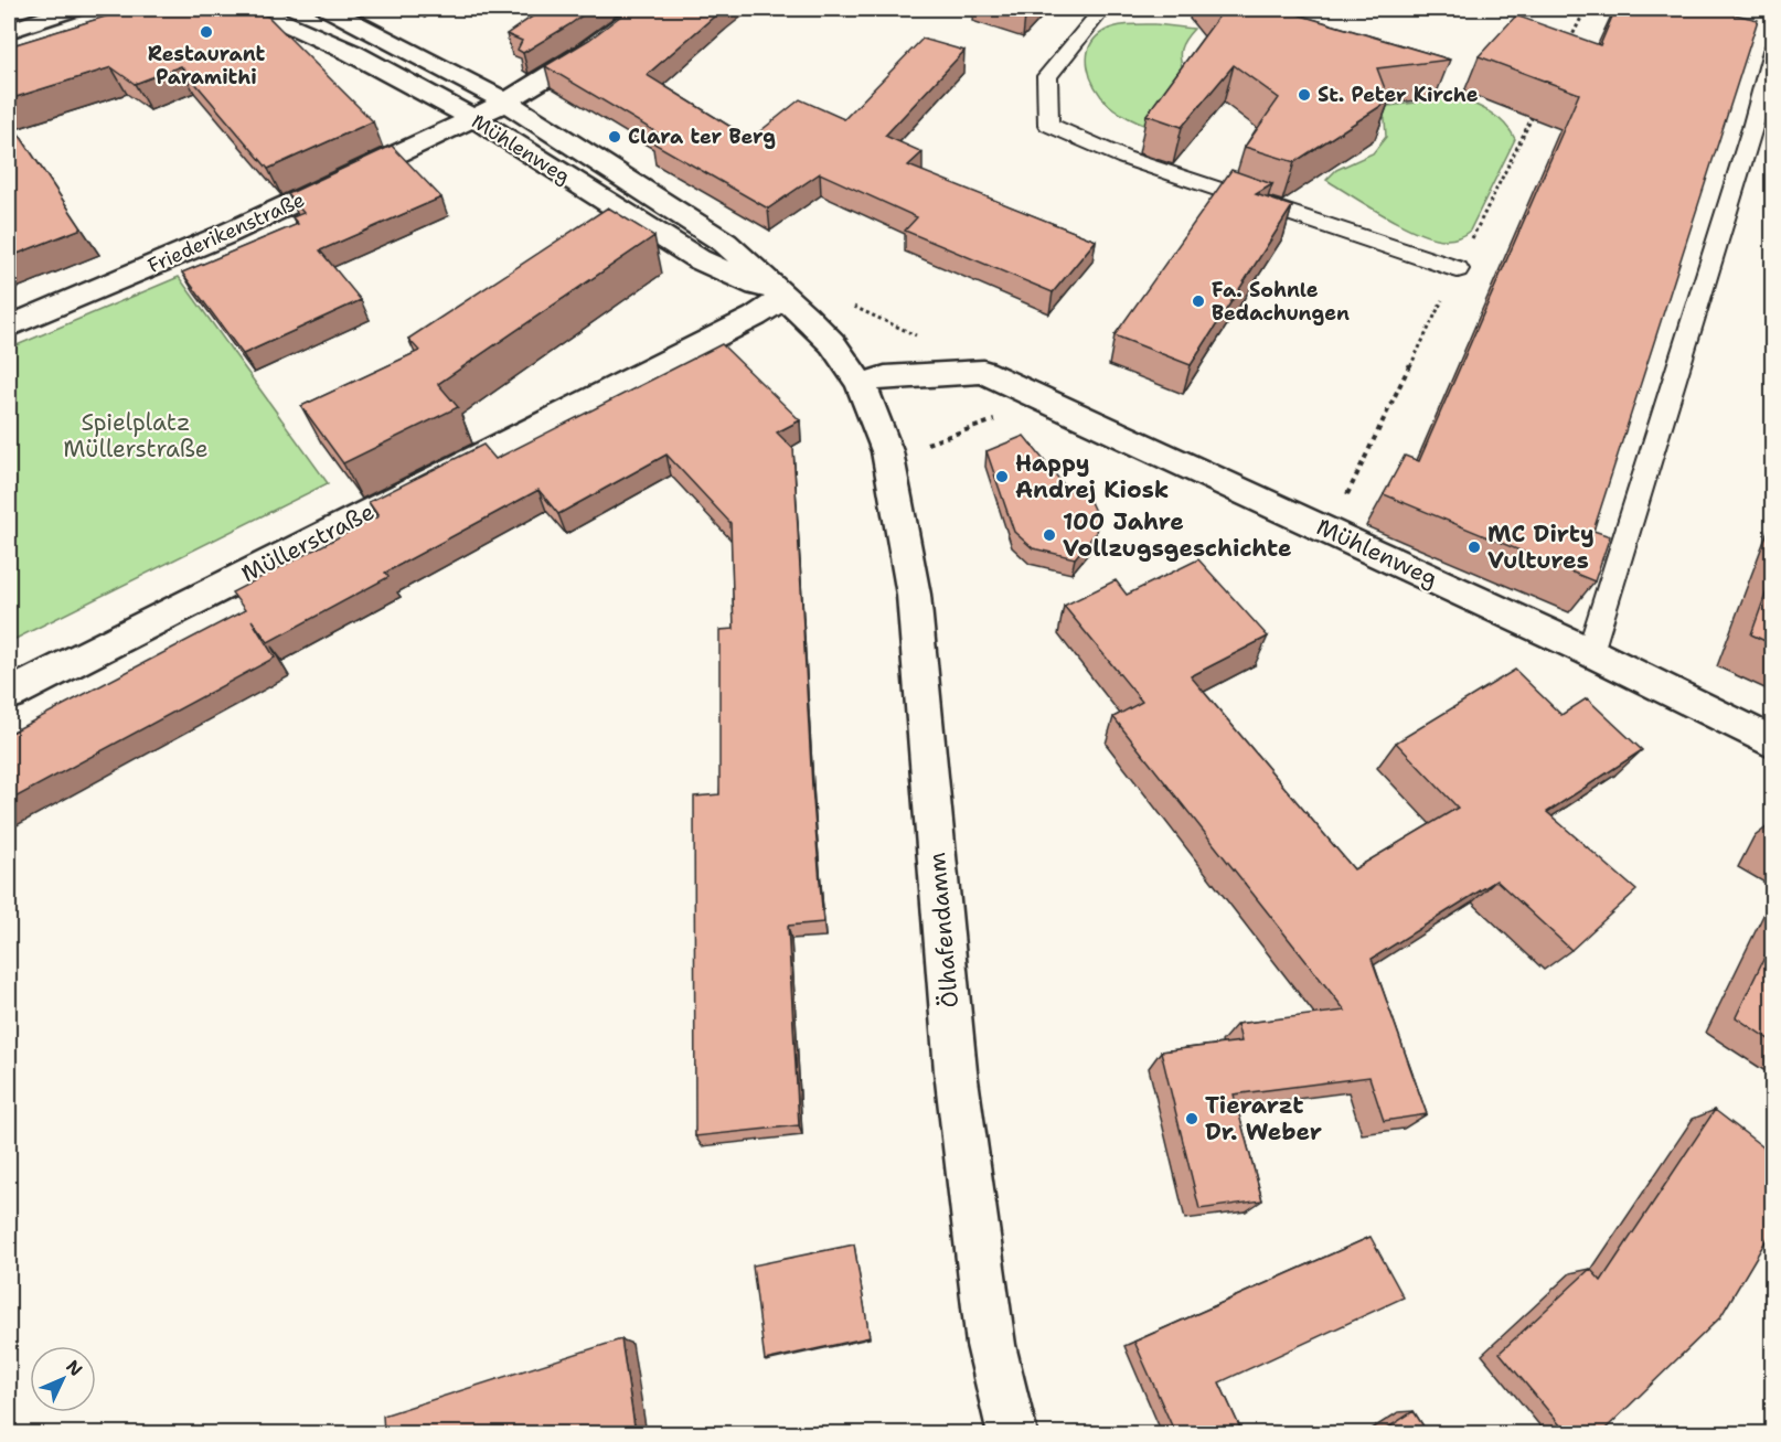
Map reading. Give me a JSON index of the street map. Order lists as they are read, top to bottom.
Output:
{
  "streets": {
    "street": [
      "Mühlenweg",
      "Friederikenstraße",
      "Müllerstraße",
      "Ölhafendamm"
    ]
  },
  "crossings": [
    ["Mühlenweg", "Friederikenstraße"],
    ["Mühlenweg", "Müllerstraße"],
    ["Mühlenweg", "Ölhafendamm"]
  ],
  "parks": ["Spielplatz Müllerstraße"],
  "places": [
    "Restaurant Paramithi",
    "St. Peter Kirche",
    "Clara ter Berg",
    "Fa. Sohnle Bedachungen",
    "Happy Andrej Kiosk",
    "100 Jahre Vollzugsgeschichte",
    "MC Dirty Vultures",
    "Tierarzt Dr. Weber"
  ],
  "north": "top right"
}
